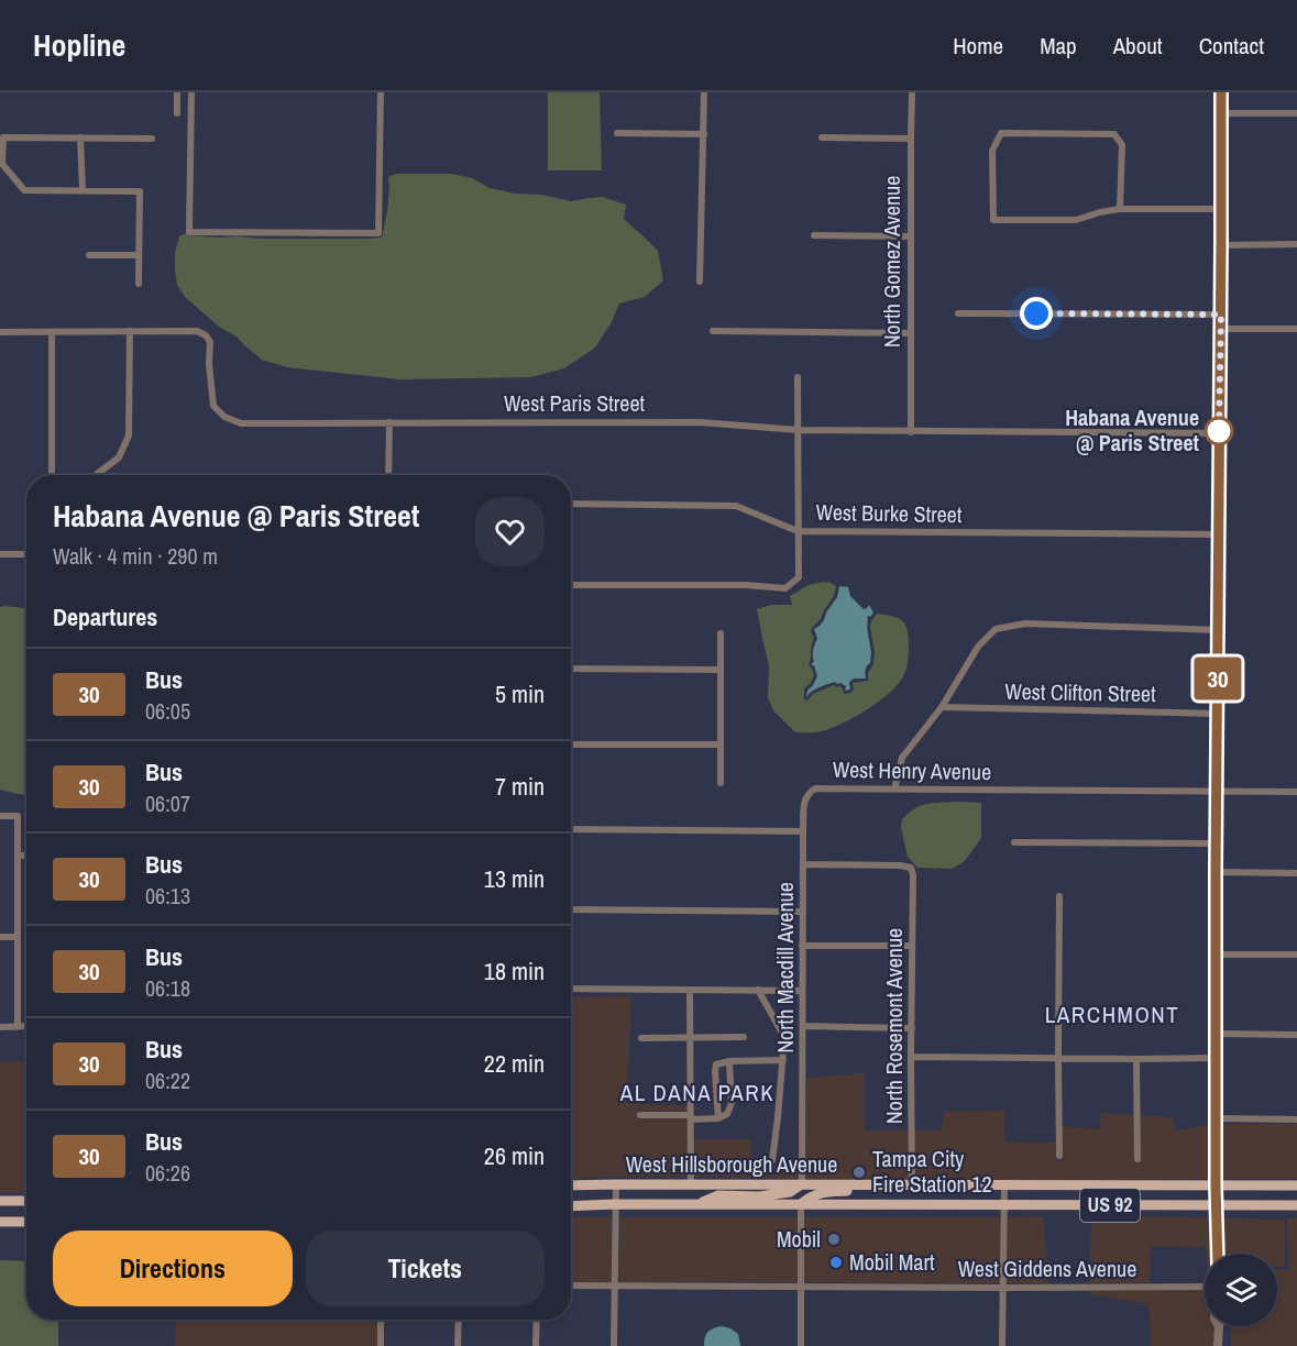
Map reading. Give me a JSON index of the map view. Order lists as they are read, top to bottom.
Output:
{
  "streets": {
    "main road": ["West Hillsborough Avenue", "US 92"],
    "street": [
      "North Gomez Avenue",
      "West Paris Street",
      "West Burke Street",
      "West Clifton Street",
      "West Henry Avenue",
      "North Macdill Avenue",
      "North Rosemont Avenue",
      "West Giddens Avenue"
    ]
  },
  "crossings": [
    ["North Gomez Avenue", "West Paris Street"],
    ["West Henry Avenue", "North Macdill Avenue"],
    ["North Macdill Avenue", "North Rosemont Avenue"],
    ["North Macdill Avenue", "West Hillsborough Avenue"],
    ["North Rosemont Avenue", "West Hillsborough Avenue"]
  ],
  "districts": ["LARCHMONT", "AL DANA PARK"],
  "places": [
    "Habana Avenue @ Paris Street",
    "Tampa City Fire Station 12",
    "Mobil",
    "Mobil Mart"
  ],
  "lines": ["bus line 30"],
  "page": {
    "header": "Hopline",
    "nav": [
      "Home",
      "Map",
      "About",
      "Contact"
    ],
    "on_map": "30",
    "heading": [
      ["Habana Avenue @ Paris Street", "Walk · 4 min · 290 m"],
      "Departures"
    ],
    "list": [
      {
        "mark": "30",
        "name": "Bus",
        "note": "06:05",
        "value": "5 min"
      },
      {
        "mark": "30",
        "name": "Bus",
        "note": "06:07",
        "value": "7 min"
      },
      {
        "mark": "30",
        "name": "Bus",
        "note": "06:13",
        "value": "13 min"
      },
      {
        "mark": "30",
        "name": "Bus",
        "note": "06:18",
        "value": "18 min"
      },
      {
        "mark": "30",
        "name": "Bus",
        "note": "06:22",
        "value": "22 min"
      },
      {
        "mark": "30",
        "name": "Bus",
        "note": "06:26",
        "value": "26 min"
      }
    ],
    "buttons": ["Directions", "Tickets"]
  }
}
